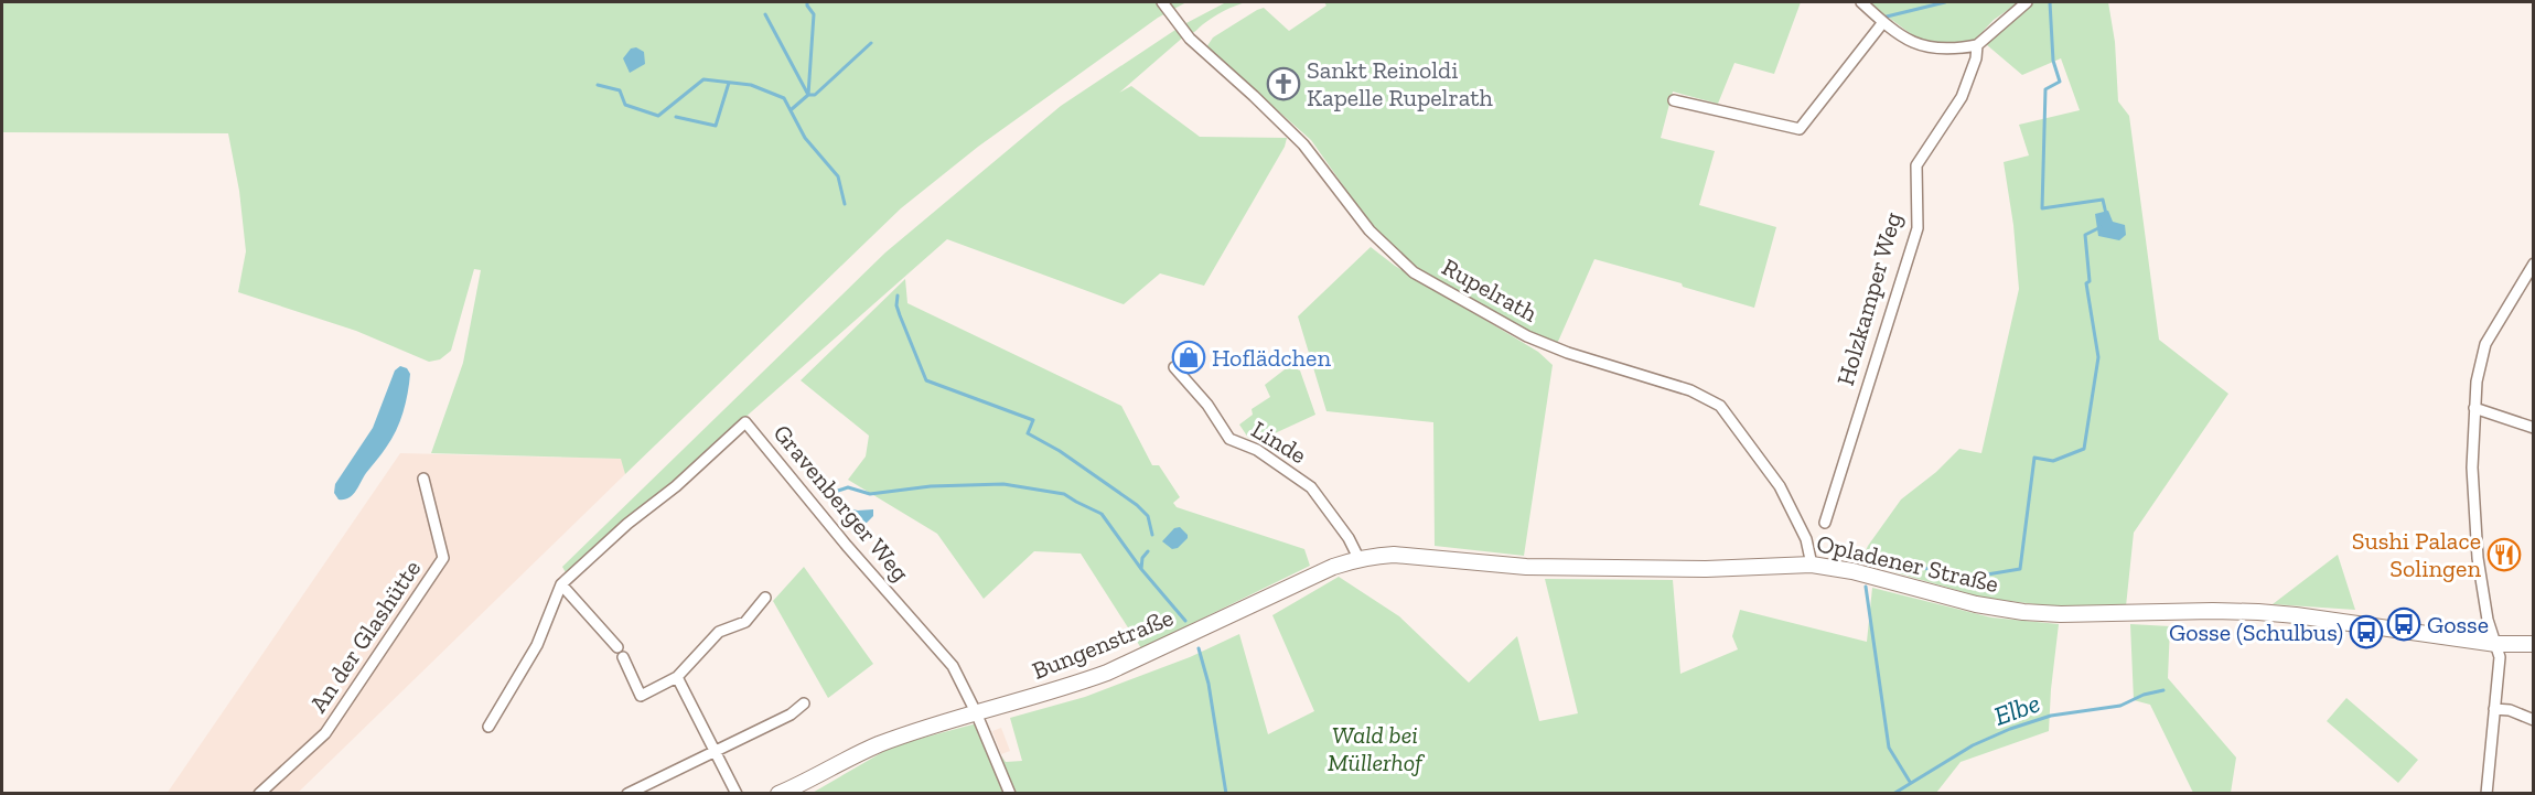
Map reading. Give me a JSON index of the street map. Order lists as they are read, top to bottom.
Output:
{
  "streets": {
    "main road": ["Opladener Straße", "Bungenstraße"],
    "street": [
      "Rupelrath",
      "Holzkamper Weg",
      "Linde",
      "Gravenberger Weg",
      "An der Glashütte"
    ]
  },
  "crossings": [
    ["Rupelrath", "Opladener Straße"],
    ["Linde", "Opladener Straße"],
    ["Gravenberger Weg", "Bungenstraße"],
    ["Opladener Straße", "Bungenstraße"]
  ],
  "water": ["Elbe"],
  "parks": ["Wald bei Müllerhof"],
  "places": {
    "church": ["Sankt Reinoldi Kapelle Rupelrath"],
    "shop": ["Hoflädchen"],
    "restaurant": ["Sushi Palace Solingen"],
    "bus stop": ["Gosse", "Gosse (Schulbus)"]
  }
}
